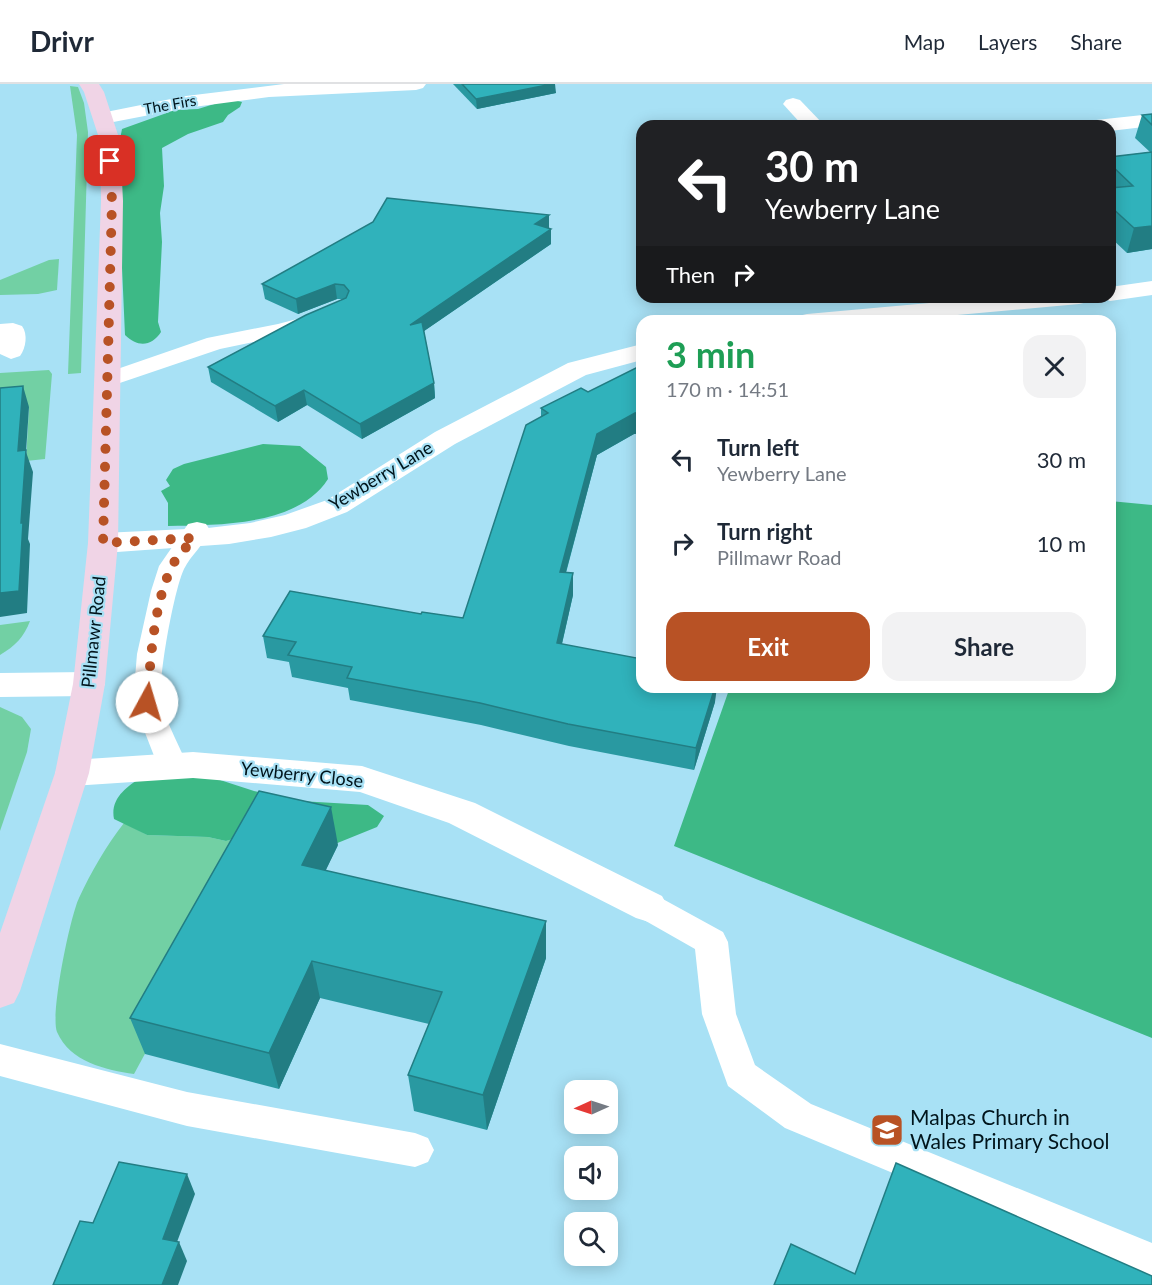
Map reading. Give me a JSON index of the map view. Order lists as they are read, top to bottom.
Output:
{
  "streets": {
    "street": [
      "The Firs",
      "Yewberry Lane",
      "Pillmawr Road",
      "Yewberry Close"
    ]
  },
  "crossings": [
    ["The Firs", "Pillmawr Road"],
    ["Yewberry Lane", "Pillmawr Road"],
    ["Pillmawr Road", "Yewberry Close"]
  ],
  "places": {
    "school or university": ["Malpas Church in Wales Primary School"]
  },
  "north": "left",
  "page": {
    "header": "Drivr",
    "nav": ["Map", "Layers", "Share"],
    "turn": ["30 m", "Yewberry Lane"],
    "then": "Then",
    "heading": ["3 min", "170 m · 14:51"],
    "list": [
      {
        "name": "Turn left",
        "note": "Yewberry Lane",
        "value": "30 m"
      },
      {
        "name": "Turn right",
        "note": "Pillmawr Road",
        "value": "10 m"
      }
    ],
    "buttons": ["Exit", "Share"]
  }
}
